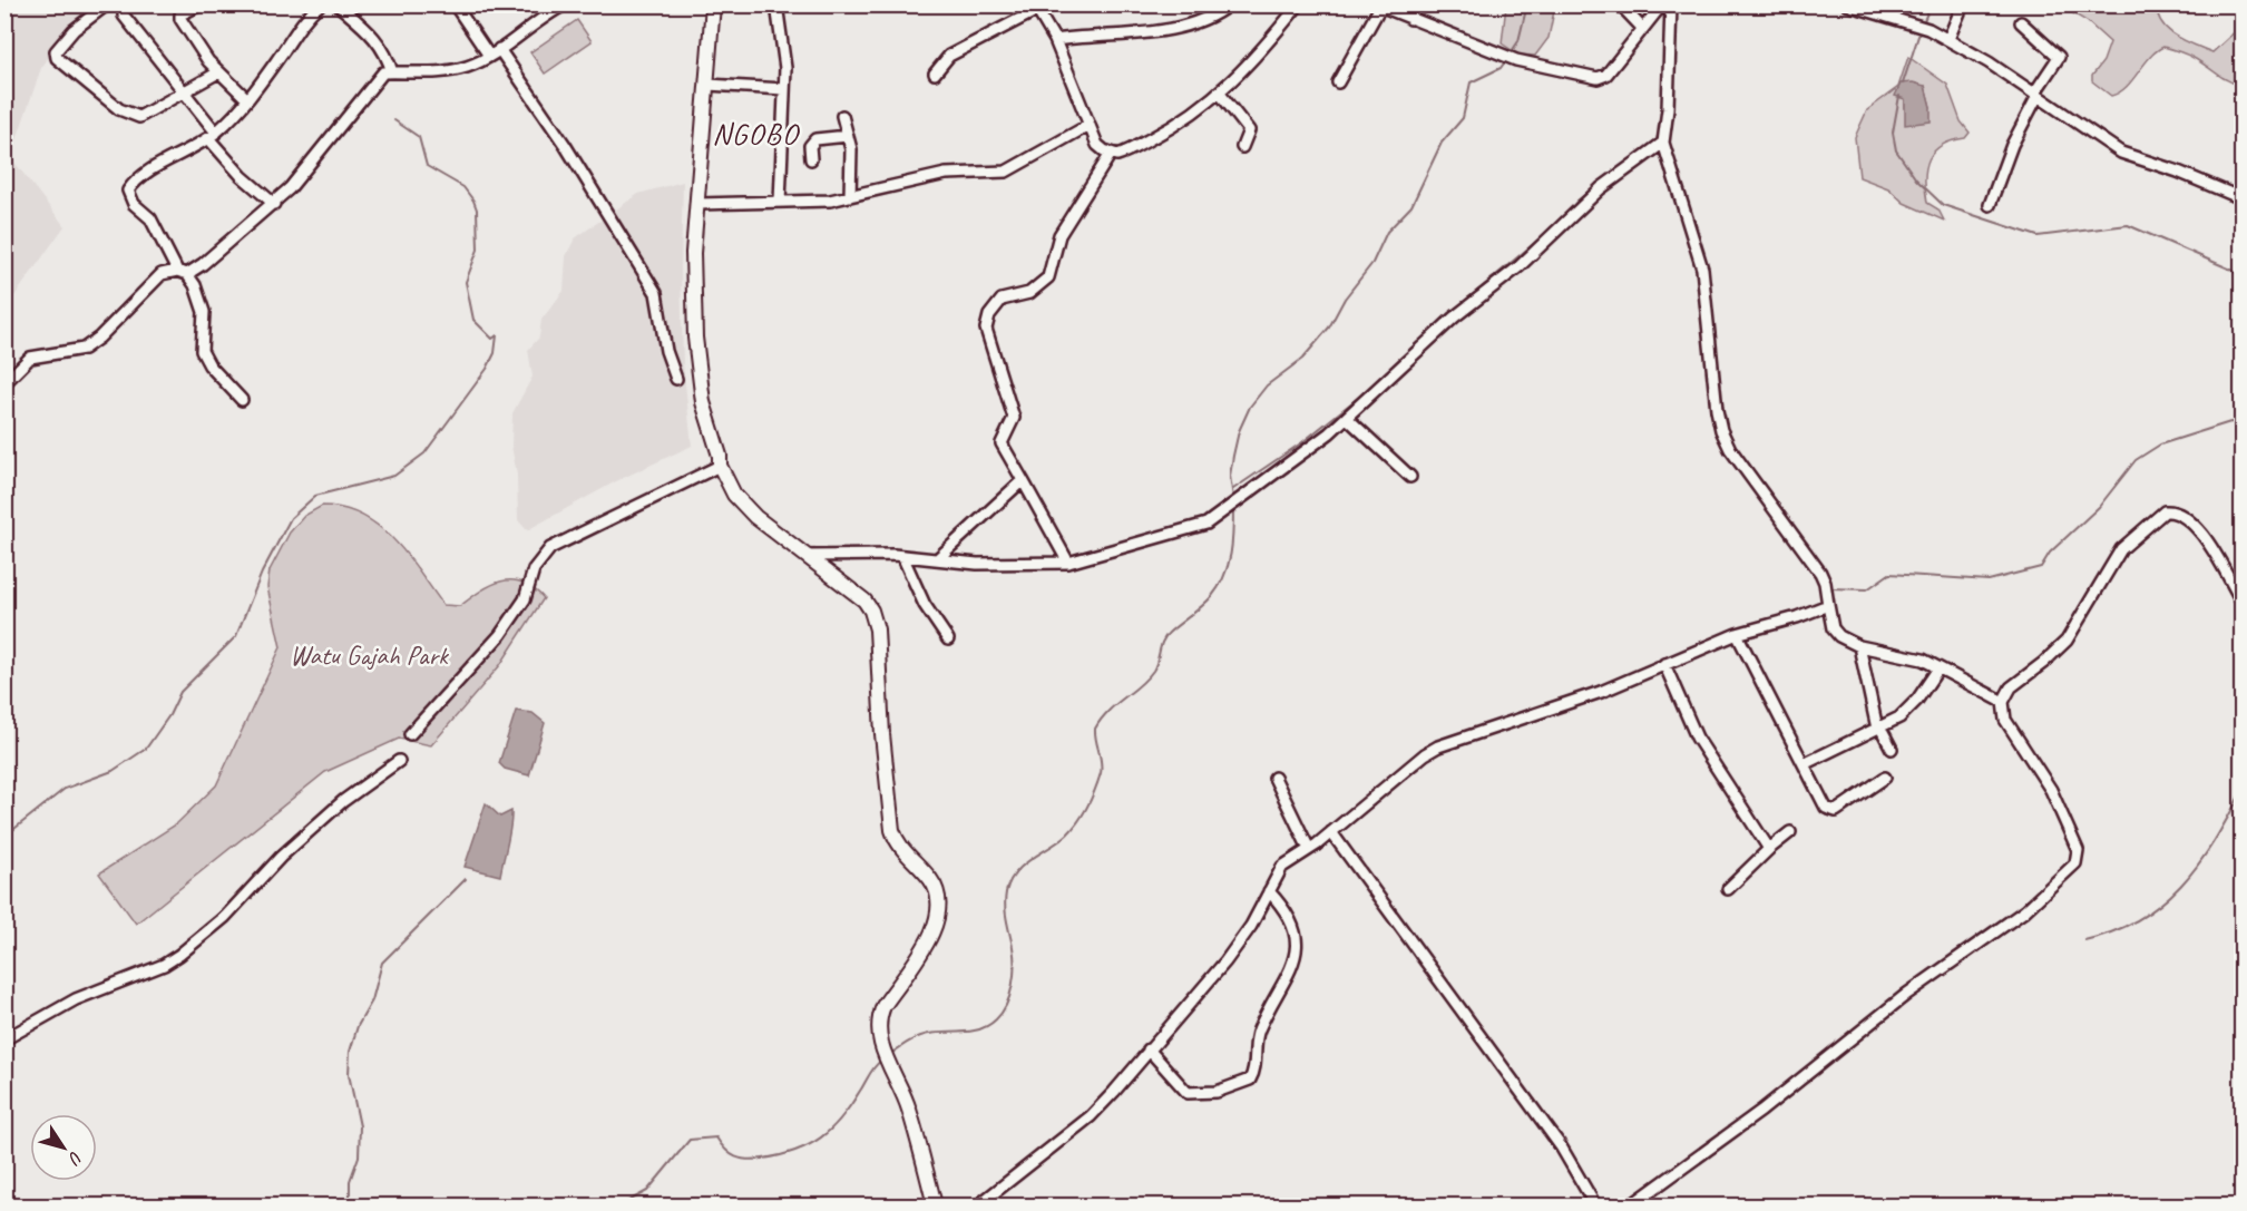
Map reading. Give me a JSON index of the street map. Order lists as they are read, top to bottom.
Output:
{
  "districts": ["NGOBO"],
  "parks": ["Watu Gajah Park"],
  "north": "bottom right"
}
